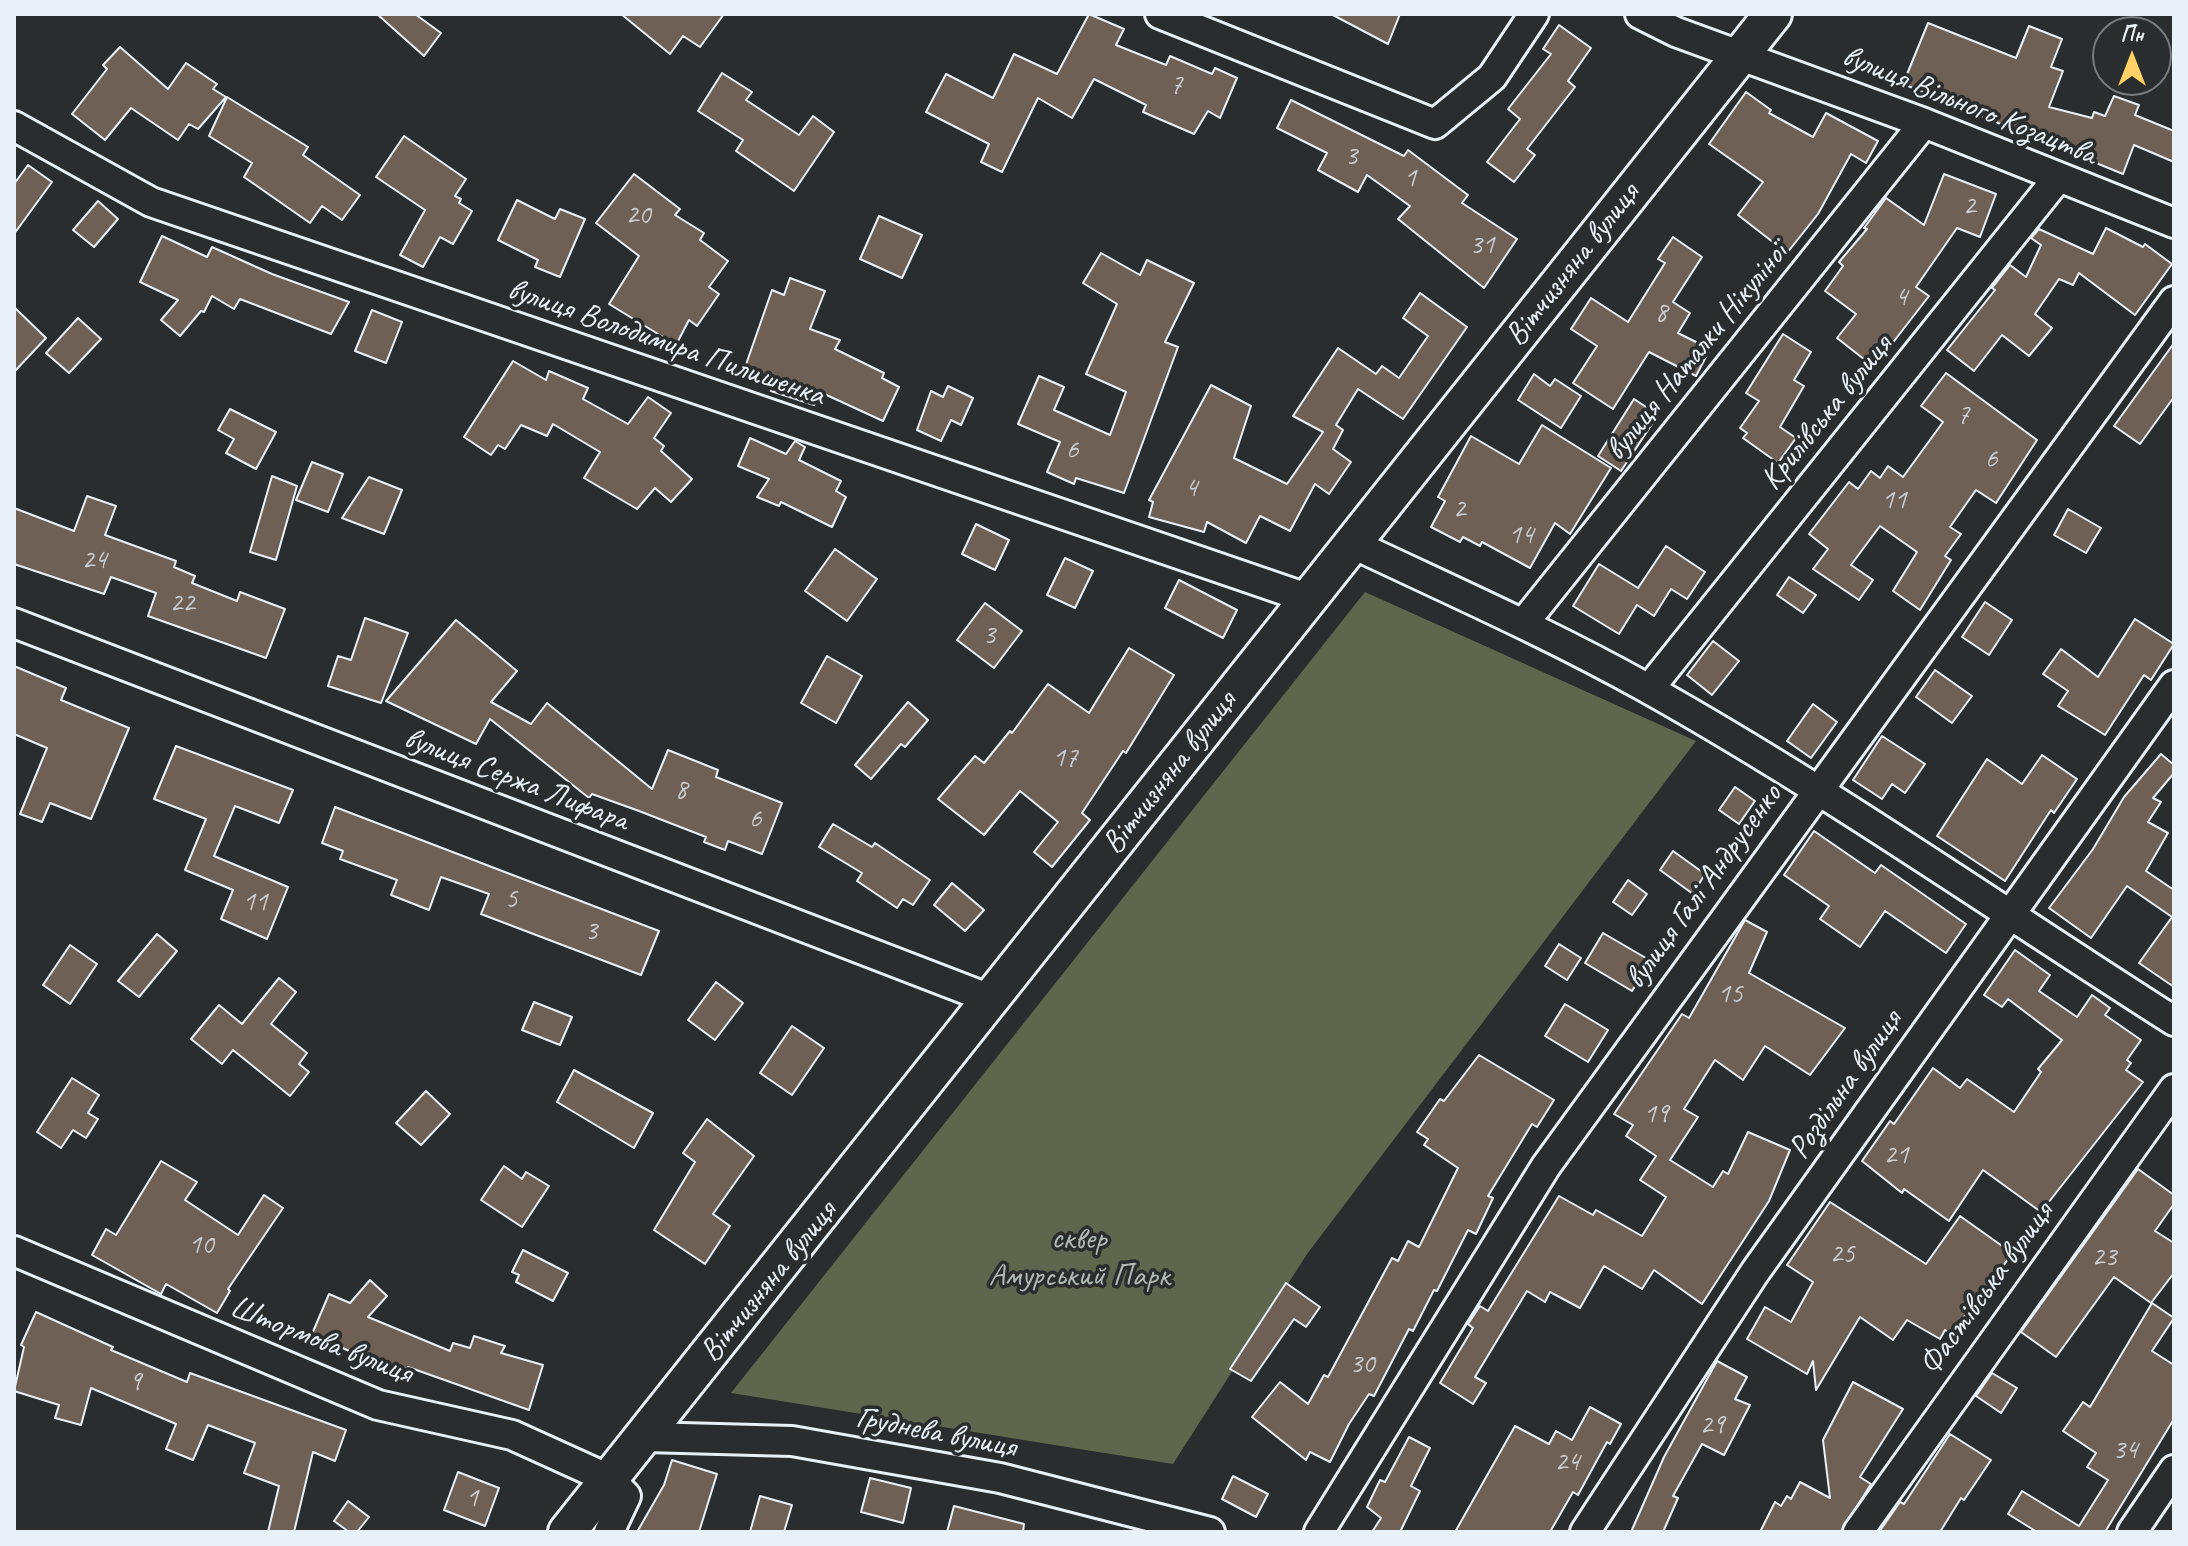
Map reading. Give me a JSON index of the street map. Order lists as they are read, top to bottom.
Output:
{
  "streets": {
    "street": [
      "вулиця Вільного Козацтва",
      "Вітчизняна вулиця",
      "вулиця Володимира Пилишенка",
      "вулиця Наталки Нікуліної",
      "Крилівська вулиця",
      "вулиця Сержа Лифара",
      "вулиця Галі Андрусенко",
      "Роздільна вулиця",
      "Фастівська вулиця",
      "Штормова вулиця",
      "Груднева вулиця"
    ]
  },
  "crossings": [
    ["вулиця Вільного Козацтва", "Вітчизняна вулиця"],
    ["вулиця Вільного Козацтва", "вулиця Наталки Нікуліної"],
    ["вулиця Вільного Козацтва", "Крилівська вулиця"],
    ["Вітчизняна вулиця", "вулиця Володимира Пилишенка"],
    ["Вітчизняна вулиця", "вулиця Сержа Лифара"],
    ["Вітчизняна вулиця", "Штормова вулиця"],
    ["Вітчизняна вулиця", "Груднева вулиця"]
  ],
  "parks": ["сквер Амурський Парк"],
  "house_numbers": [
    "7",
    "3",
    "1",
    "2",
    "20",
    "31",
    "4",
    "8",
    "7",
    "6",
    "6",
    "4",
    "11",
    "2",
    "14",
    "24",
    "22",
    "3",
    "17",
    "8",
    "6",
    "5",
    "11",
    "3",
    "15",
    "19",
    "21",
    "10",
    "25",
    "23",
    "30",
    "9",
    "29",
    "34",
    "24",
    "1"
  ],
  "north": "top"
}
